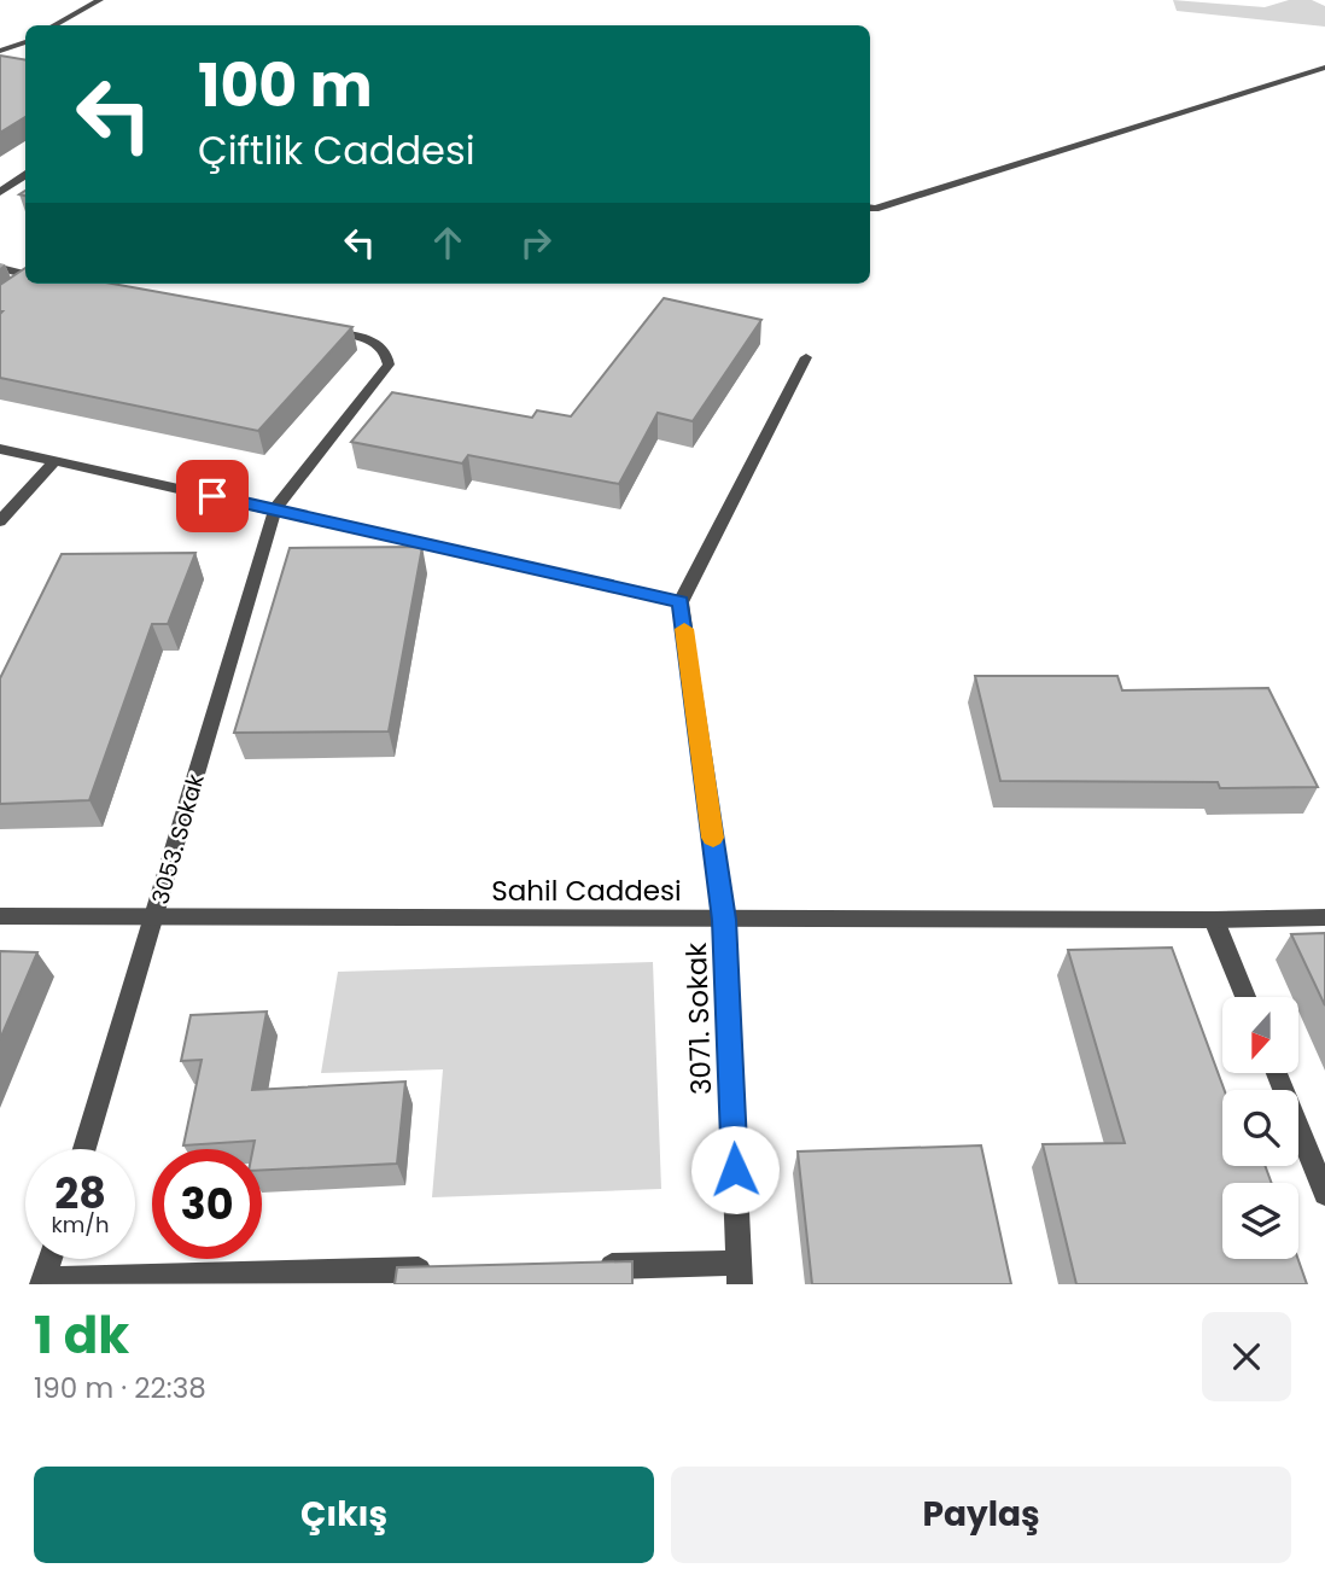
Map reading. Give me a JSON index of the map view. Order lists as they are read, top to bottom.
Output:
{
  "streets": {
    "street": ["3053. Sokak", "Sahil Caddesi", "3071. Sokak"]
  },
  "crossings": [
    ["3053. Sokak", "Sahil Caddesi"],
    ["Sahil Caddesi", "3071. Sokak"]
  ],
  "north": "bottom",
  "page": {
    "turn": ["100 m", "Çiftlik Caddesi"],
    "speed": "28 km/h",
    "limit": "30",
    "heading": ["1 dk", "190 m · 22:38"],
    "buttons": ["Çıkış", "Paylaş"]
  }
}
